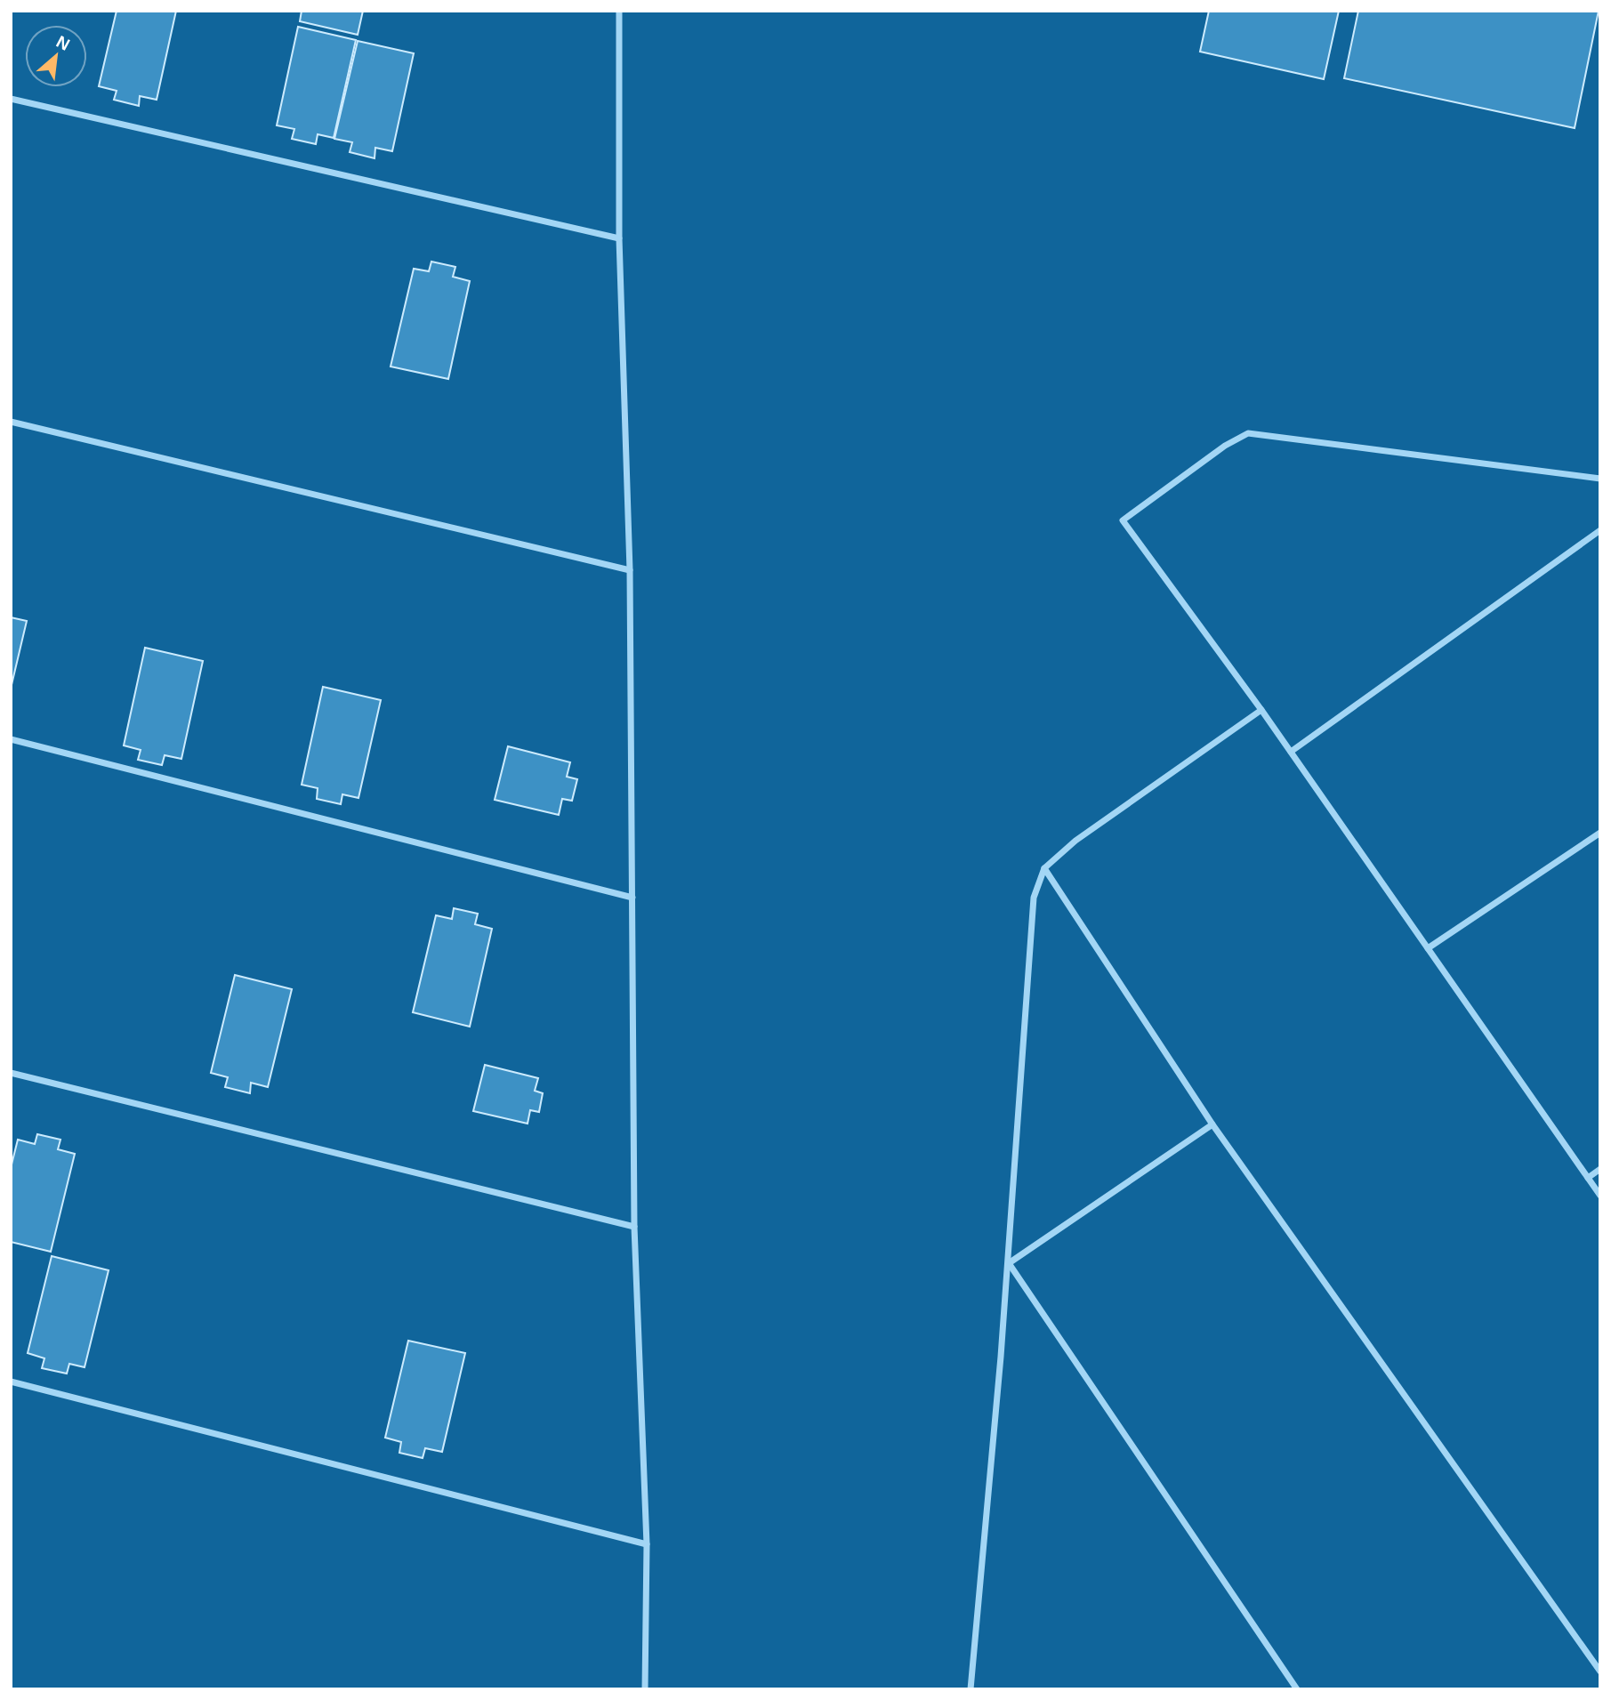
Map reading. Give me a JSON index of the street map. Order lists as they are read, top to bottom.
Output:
{
  "north": "top right"
}
